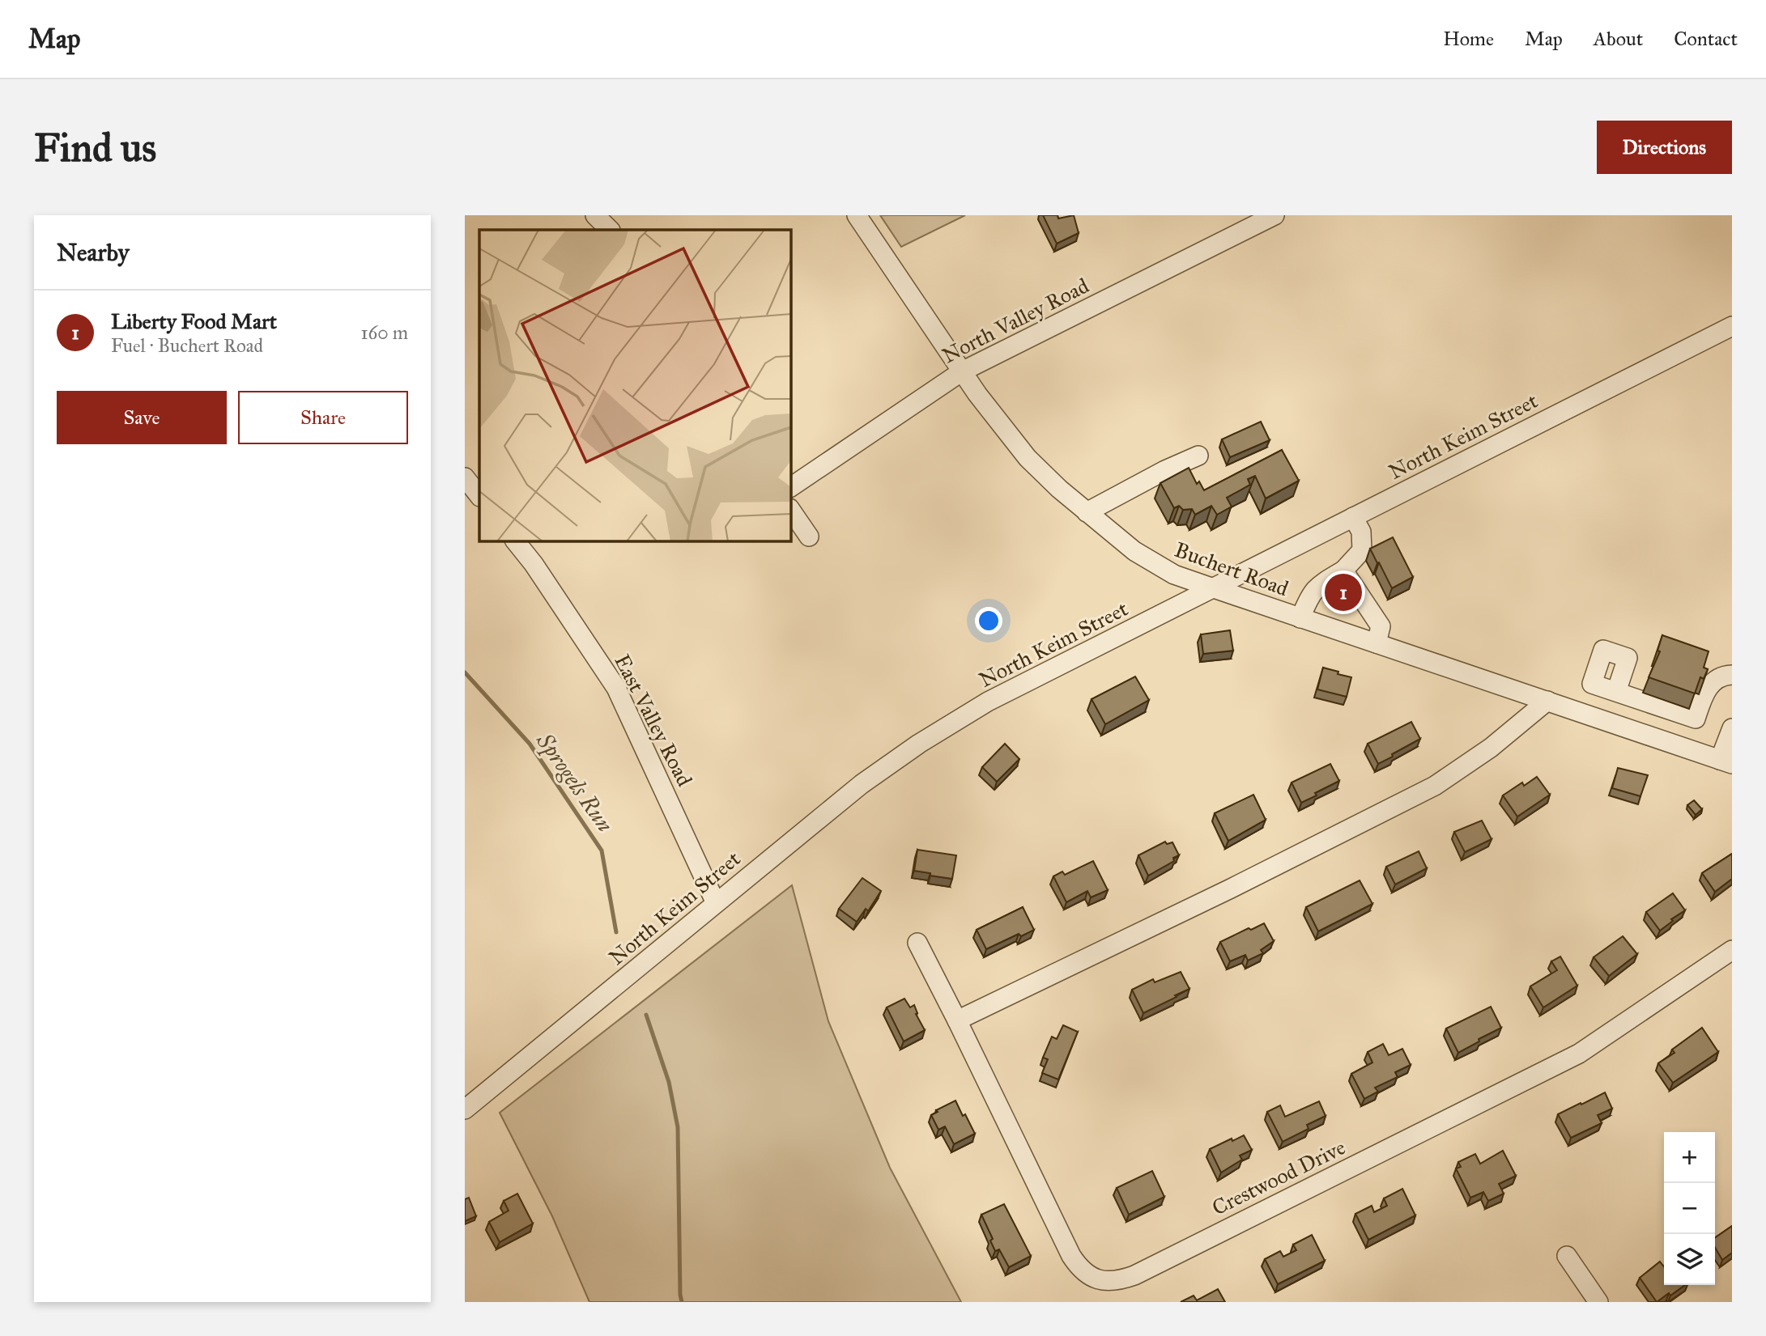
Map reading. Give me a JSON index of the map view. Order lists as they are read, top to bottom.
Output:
{
  "streets": {
    "street": [
      "North Valley Road",
      "North Keim Street",
      "Buchert Road",
      "East Valley Road",
      "Crestwood Drive"
    ]
  },
  "crossings": [
    ["North Valley Road", "Buchert Road"],
    ["North Keim Street", "Buchert Road"],
    ["North Keim Street", "East Valley Road"]
  ],
  "water": ["Sprogels Run"],
  "page": {
    "header": "Map",
    "nav": [
      "Home",
      "Map",
      "About",
      "Contact"
    ],
    "buttons": [
      "Directions",
      ["Save", "Share"]
    ],
    "title": "Find us",
    "heading": "Nearby",
    "list": [
      {
        "mark": "1",
        "name": "Liberty Food Mart",
        "note": "Fuel · Buchert Road",
        "value": "160 m"
      }
    ],
    "pins": "1",
    "map_buttons": ["+", "−"]
  }
}
